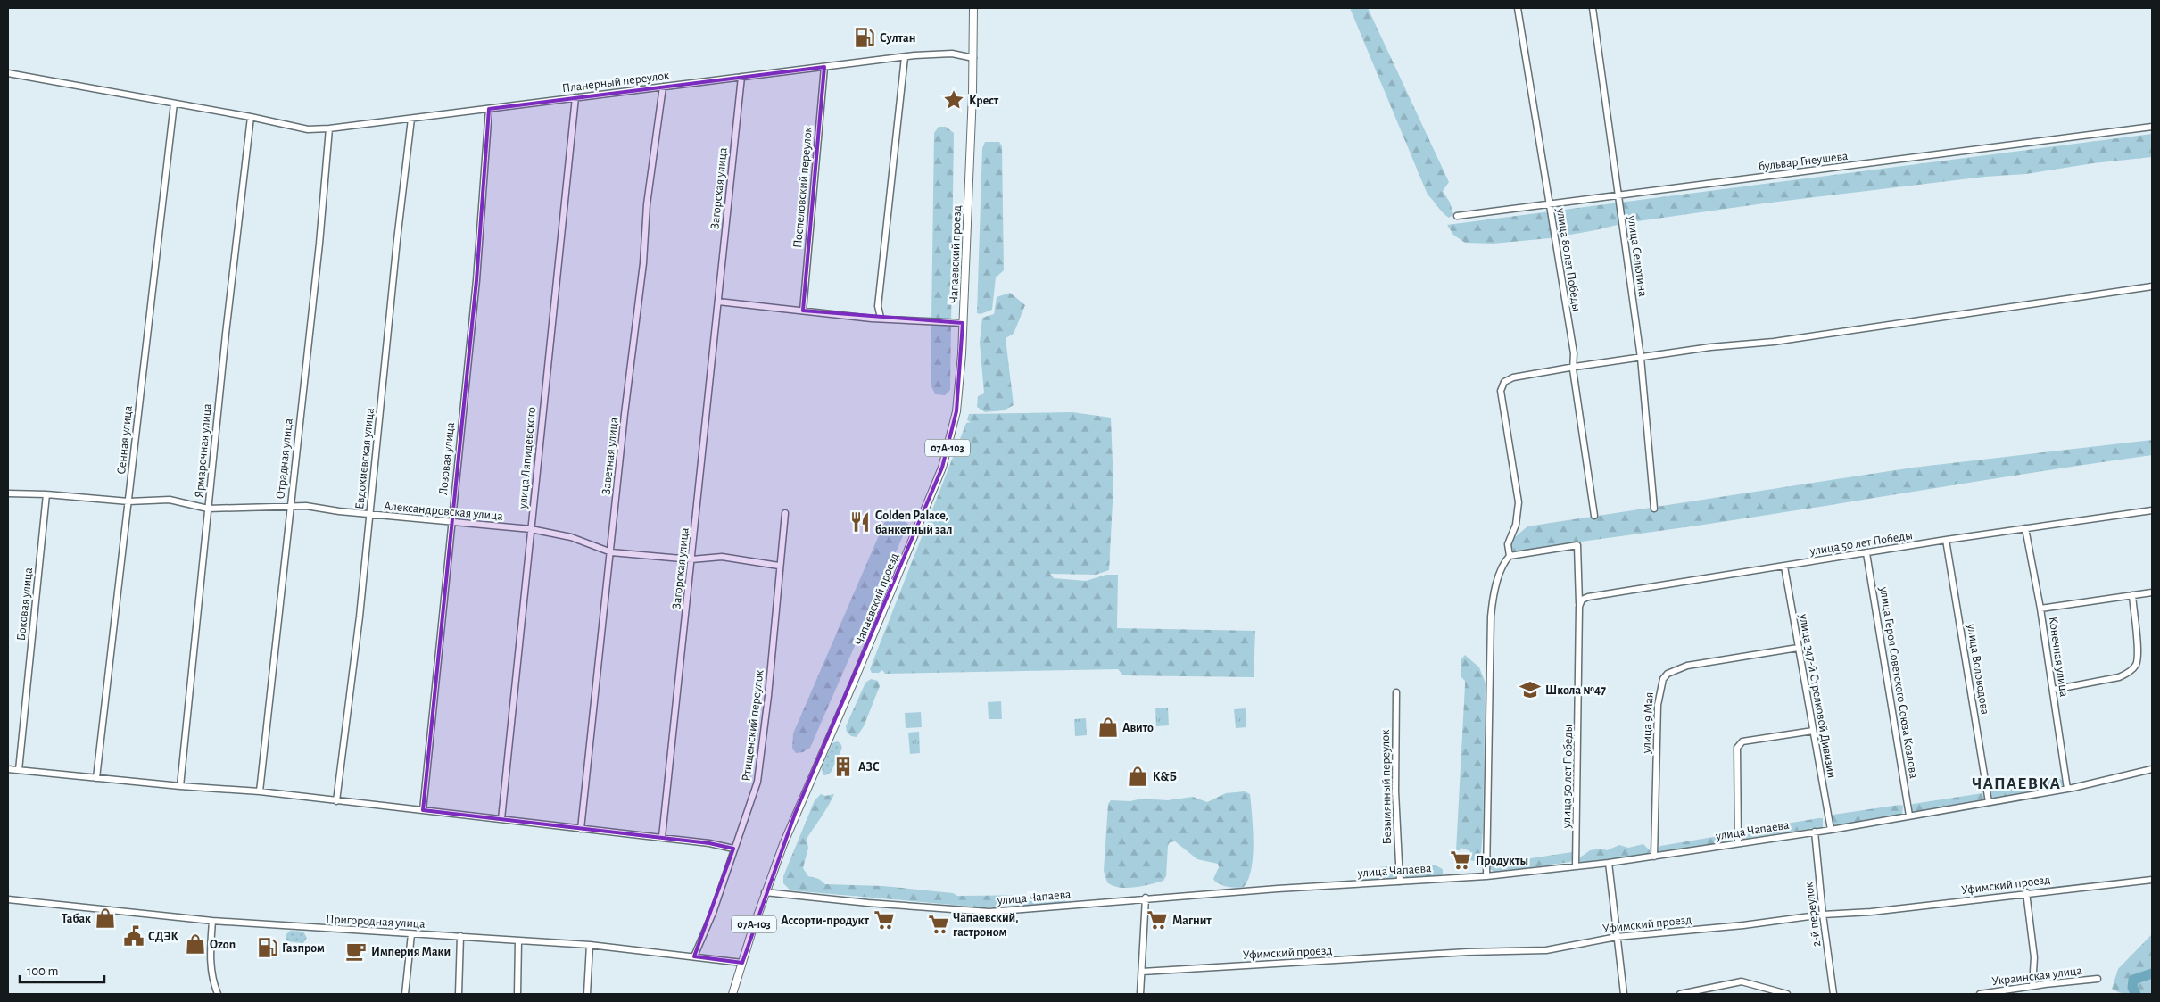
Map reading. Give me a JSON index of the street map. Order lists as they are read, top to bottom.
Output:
{
  "streets": {
    "main road": ["Чапаевский проезд", "07А-103"],
    "street": [
      "Планерный переулок",
      "бульвар Гнеушева",
      "Поспеловский переулок",
      "Загорская улица",
      "улица Селютина",
      "улица 80 лет Победы",
      "Сенная улица",
      "Ярмарочная улица",
      "Заветная улица",
      "улица Ляпидевского",
      "Отрадная улица",
      "Евдокиевская улица",
      "Лозовая улица",
      "Александровская улица",
      "улица 50 лет Победы",
      "Боковая улица",
      "Конечная улица",
      "улица Воловодова",
      "улица Героя Советского Союза Козлова",
      "улица 347-й Стрелковой Дивизии",
      "улица 9 Мая",
      "Ртищенский переулок",
      "Безымянный переулок",
      "улица Чапаева",
      "Уфимский проезд",
      "2-й переулок",
      "Пригородная улица",
      "Украинская улица"
    ]
  },
  "crossings": [
    ["Планерный переулок", "Поспеловский переулок"],
    ["Планерный переулок", "Загорская улица"],
    ["Планерный переулок", "Чапаевский проезд"],
    ["Планерный переулок", "Сенная улица"],
    ["Планерный переулок", "Ярмарочная улица"],
    ["Планерный переулок", "Заветная улица"],
    ["Планерный переулок", "улица Ляпидевского"],
    ["Планерный переулок", "Отрадная улица"],
    ["Планерный переулок", "Евдокиевская улица"],
    ["Планерный переулок", "Лозовая улица"],
    ["бульвар Гнеушева", "улица Селютина"],
    ["бульвар Гнеушева", "улица 80 лет Победы"],
    ["Загорская улица", "Александровская улица"],
    ["Чапаевский проезд", "улица Чапаева"],
    ["Чапаевский проезд", "Пригородная улица"],
    ["Сенная улица", "Александровская улица"],
    ["Ярмарочная улица", "Александровская улица"],
    ["Заветная улица", "Александровская улица"],
    ["улица Ляпидевского", "Александровская улица"],
    ["Отрадная улица", "Александровская улица"],
    ["Евдокиевская улица", "Александровская улица"],
    ["Лозовая улица", "Александровская улица"],
    ["Александровская улица", "Боковая улица"],
    ["Александровская улица", "Ртищенский переулок"],
    ["улица 50 лет Победы", "Конечная улица"],
    ["улица 50 лет Победы", "улица Воловодова"],
    ["улица 50 лет Победы", "улица Героя Советского Союза Козлова"],
    ["улица 50 лет Победы", "улица 347-й Стрелковой Дивизии"],
    ["улица 50 лет Победы", "улица Чапаева"],
    ["Конечная улица", "улица Чапаева"],
    ["улица Воловодова", "улица Чапаева"],
    ["улица Героя Советского Союза Козлова", "улица Чапаева"],
    ["улица 347-й Стрелковой Дивизии", "улица 9 Мая"],
    ["улица 347-й Стрелковой Дивизии", "улица Чапаева"],
    ["улица 9 Мая", "улица Чапаева"],
    ["Ртищенский переулок", "Пригородная улица"],
    ["Безымянный переулок", "улица Чапаева"],
    ["улица Чапаева", "2-й переулок"],
    ["Уфимский проезд", "2-й переулок"]
  ],
  "districts": ["ЧАПАЕВКА"],
  "places": {
    "fuel station": ["Султан", "Газпром"],
    "place": ["Крест"],
    "restaurant": ["Golden Palace, банкетный зал"],
    "school or university": ["Школа №47"],
    "shop": [
      "Авито",
      "К&Б",
      "Табак",
      "Ozon"
    ],
    "building": ["АЗС"],
    "supermarket": [
      "Продукты",
      "Ассорти-продукт",
      "Магнит",
      "Чапаевский, гастроном"
    ],
    "public building": ["СДЭК"],
    "cafe": ["Империя Маки"]
  },
  "scale_bar": "100 m"
}
